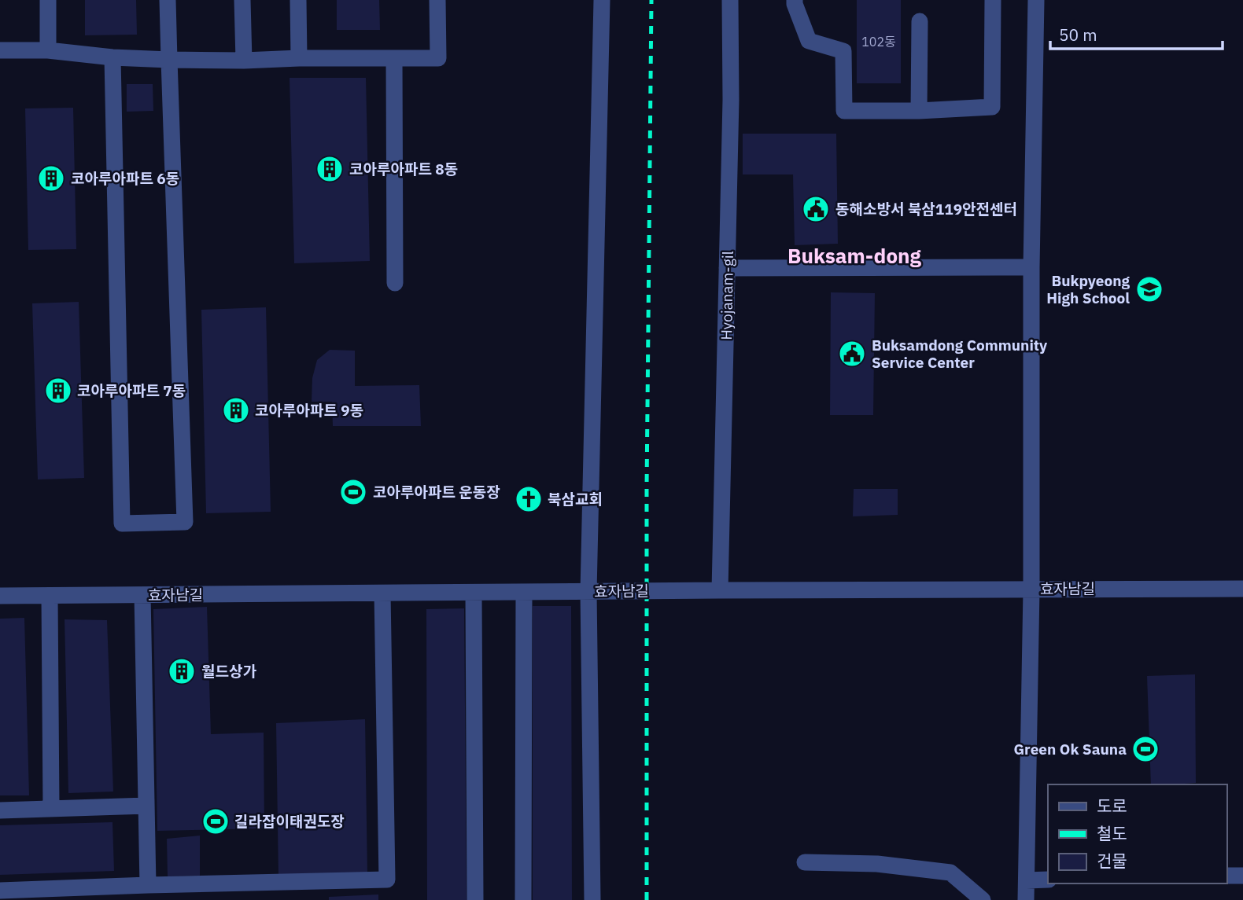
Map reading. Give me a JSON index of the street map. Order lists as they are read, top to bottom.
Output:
{
  "streets": {
    "street": ["Hyojanam-gil", "효자남길"]
  },
  "crossings": [
    ["Hyojanam-gil", "효자남길"]
  ],
  "districts": ["Buksam-dong"],
  "places": {
    "building": [
      "코아루아파트 8동",
      "코아루아파트 6동",
      "코아루아파트 7동",
      "코아루아파트 9동",
      "월드상가"
    ],
    "public building": ["동해소방서 북삼119안전센터", "Buksamdong Community Service Center"],
    "school or university": ["Bukpyeong High School"],
    "sports": ["코아루아파트 운동장", "Green Ok Sauna", "길라잡이태권도장"],
    "church": ["북삼교회"]
  },
  "house_numbers": ["102동"],
  "legend": ["도로", "철도", "건물"],
  "scale_bar": "50 m"
}
